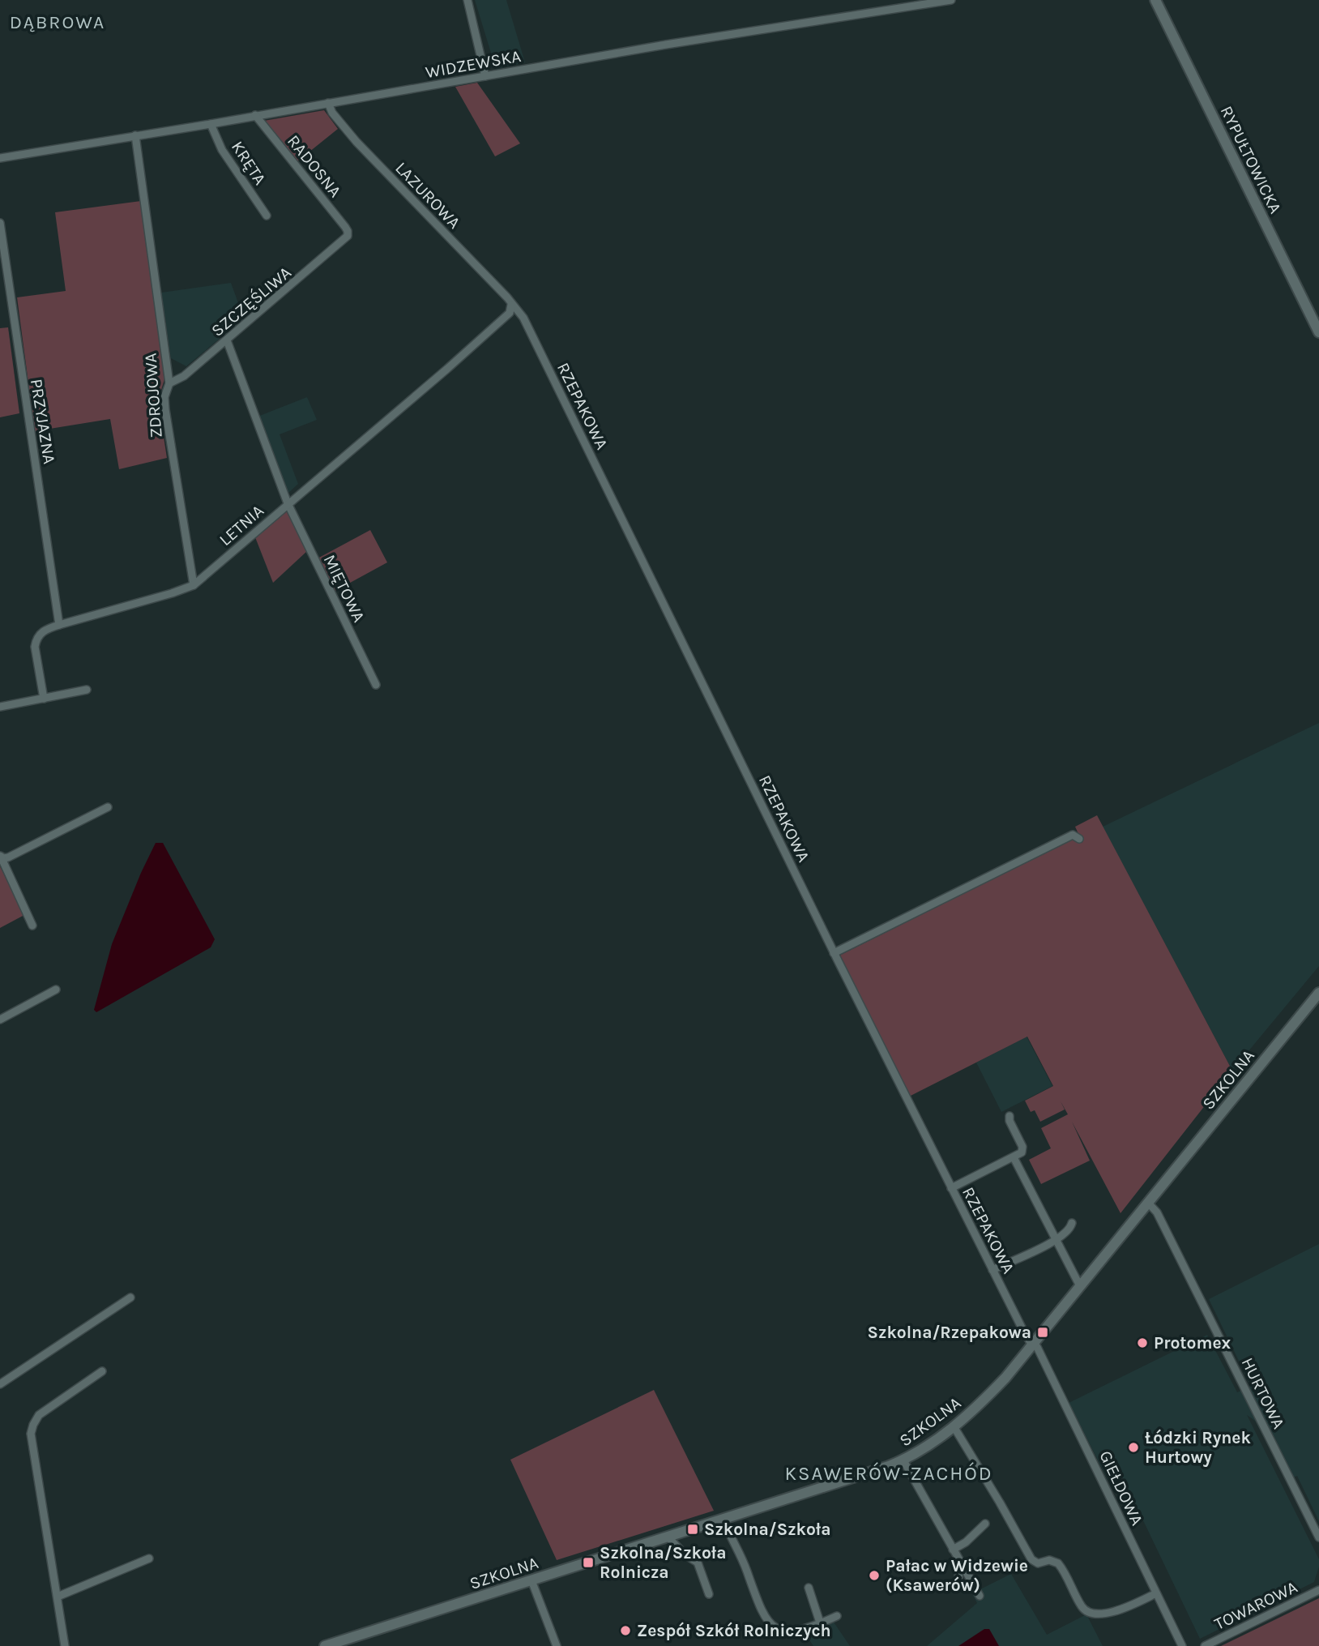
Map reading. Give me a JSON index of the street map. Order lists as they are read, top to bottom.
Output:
{
  "streets": {
    "street": [
      "WIDZEWSKA",
      "RYPUŁTOWICKA",
      "KRĘTA",
      "RADOSNA",
      "LAZUROWA",
      "SZCZĘŚLIWA",
      "ZDROJOWA",
      "RZEPAKOWA",
      "PRZYJAZNA",
      "LETNIA",
      "MIĘTOWA",
      "SZKOLNA",
      "HURTOWA",
      "GIEŁDOWA",
      "TOWAROWA"
    ]
  },
  "crossings": [
    ["WIDZEWSKA", "KRĘTA"],
    ["WIDZEWSKA", "RADOSNA"],
    ["WIDZEWSKA", "LAZUROWA"],
    ["WIDZEWSKA", "ZDROJOWA"],
    ["RADOSNA", "SZCZĘŚLIWA"],
    ["LAZUROWA", "RZEPAKOWA"],
    ["LAZUROWA", "LETNIA"],
    ["SZCZĘŚLIWA", "ZDROJOWA"],
    ["SZCZĘŚLIWA", "MIĘTOWA"],
    ["ZDROJOWA", "LETNIA"],
    ["RZEPAKOWA", "LETNIA"],
    ["RZEPAKOWA", "SZKOLNA"],
    ["RZEPAKOWA", "GIEŁDOWA"],
    ["PRZYJAZNA", "LETNIA"],
    ["LETNIA", "MIĘTOWA"],
    ["SZKOLNA", "HURTOWA"],
    ["SZKOLNA", "GIEŁDOWA"]
  ],
  "districts": ["DĄBROWA", "KSAWERÓW-ZACHÓD"],
  "places": {
    "transit": ["Szkolna/Rzepakowa", "Szkolna/Szkoła", "Szkolna/Szkoła Rolnicza"],
    "other": [
      "Protomex",
      "Łódzki Rynek Hurtowy",
      "Pałac w Widzewie (Ksawerów)",
      "Zespół Szkół Rolniczych"
    ]
  }
}
